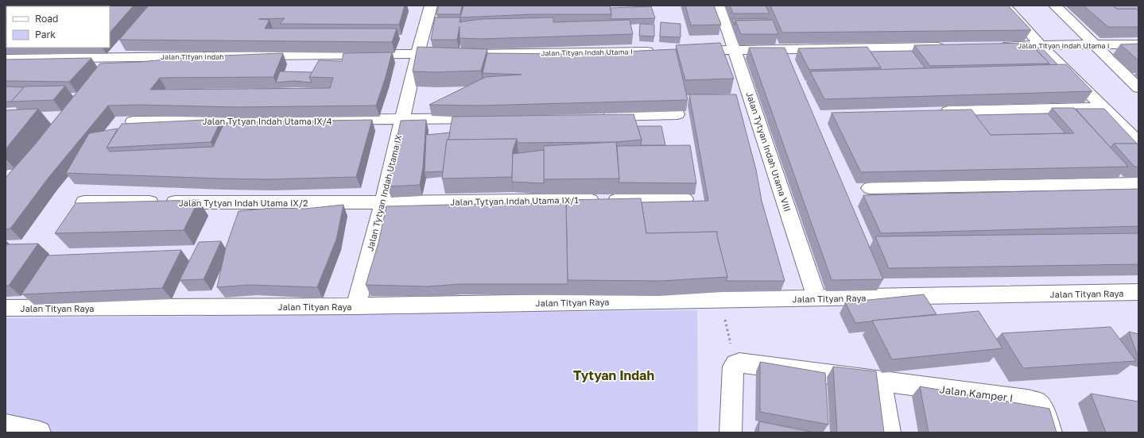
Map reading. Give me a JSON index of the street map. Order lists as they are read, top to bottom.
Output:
{
  "streets": {
    "street": [
      "Jalan Tityan Indah Utama I",
      "Jalan Tityan Indah",
      "Jalan Tytyan Indah Utama IX/4",
      "Jalan Tytyan Indah Utama VIII",
      "Jalan Tytyan Indah Utama IX",
      "Jalan Tytyan Indah Utama IX/1",
      "Jalan Tytyan Indah Utama IX/2",
      "Jalan Tityan Raya",
      "Jalan Kamper I"
    ]
  },
  "crossings": [
    ["Jalan Tityan Indah Utama I", "Jalan Tityan Indah"],
    ["Jalan Tityan Indah Utama I", "Jalan Tytyan Indah Utama IX"],
    ["Jalan Tityan Indah", "Jalan Tytyan Indah Utama IX"],
    ["Jalan Tytyan Indah Utama IX/4", "Jalan Tytyan Indah Utama IX"],
    ["Jalan Tytyan Indah Utama VIII", "Jalan Tityan Raya"],
    ["Jalan Tytyan Indah Utama IX", "Jalan Tytyan Indah Utama IX/1"],
    ["Jalan Tytyan Indah Utama IX", "Jalan Tytyan Indah Utama IX/2"],
    ["Jalan Tytyan Indah Utama IX", "Jalan Tityan Raya"],
    ["Jalan Tytyan Indah Utama IX/1", "Jalan Tytyan Indah Utama IX/2"]
  ],
  "districts": ["Tytyan Indah"],
  "legend": ["Road", "Park"]
}
